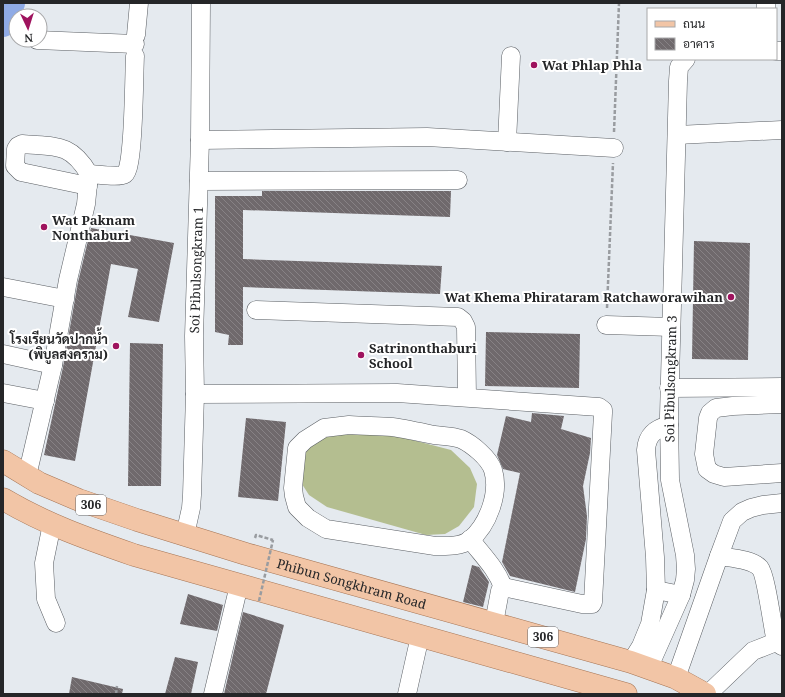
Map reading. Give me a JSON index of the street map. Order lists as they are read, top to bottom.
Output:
{
  "streets": {
    "main road": ["306", "Phibun Songkhram Road"],
    "street": ["Soi Pibulsongkram 1", "Soi Pibulsongkram 3"]
  },
  "crossings": [
    ["Soi Pibulsongkram 1", "Phibun Songkhram Road"],
    ["Soi Pibulsongkram 3", "Phibun Songkhram Road"]
  ],
  "places": [
    "Wat Phlap Phla",
    "Wat Paknam Nonthaburi",
    "Wat Khema Phirataram Ratchaworawihan",
    "โรงเรียนวัดปากน้ำ (พิบูลสงคราม)",
    "Satrinonthaburi School"
  ],
  "legend": ["ถนน", "อาคาร"],
  "north": "bottom"
}
